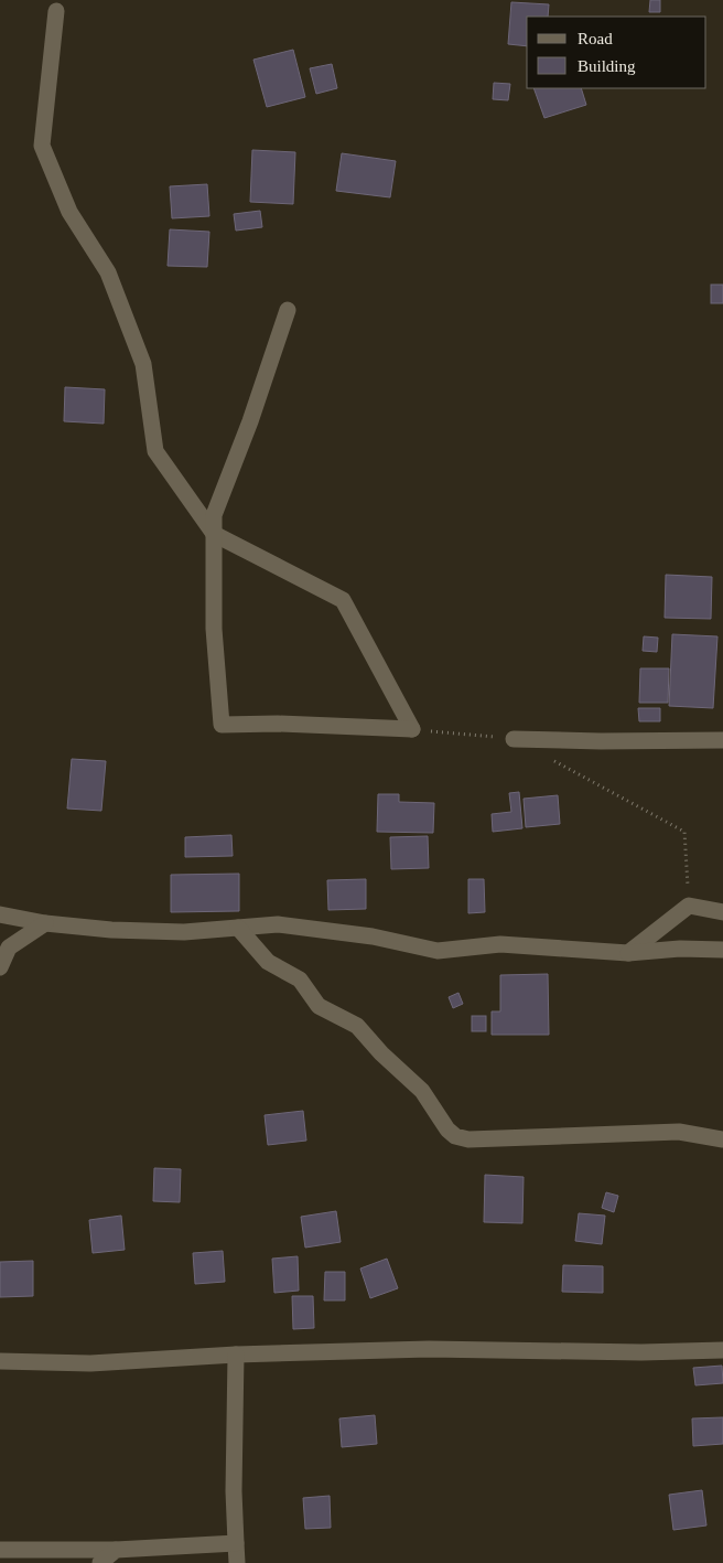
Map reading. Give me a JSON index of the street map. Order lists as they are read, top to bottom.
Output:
{
  "legend": ["Road", "Building"]
}
